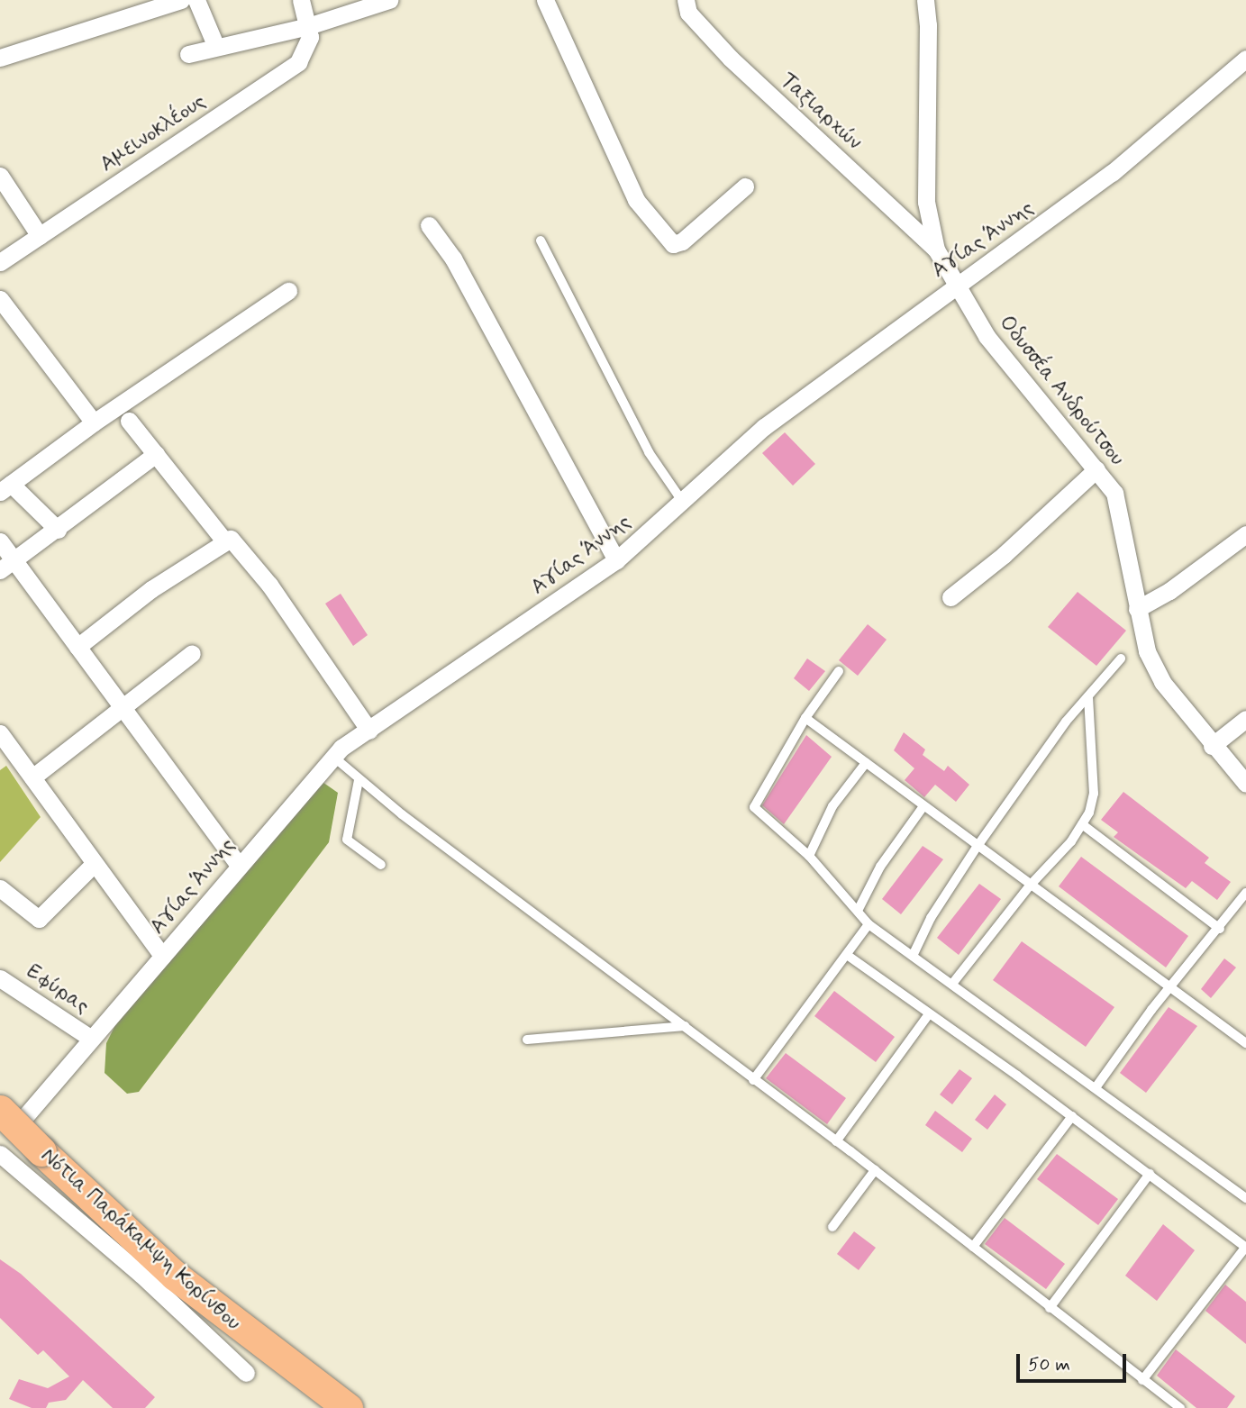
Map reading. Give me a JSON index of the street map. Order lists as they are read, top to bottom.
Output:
{
  "streets": {
    "highway": ["Νότια Παράκαμψη Κορίνθου"],
    "street": [
      "Ταξιαρχών",
      "Αμεινοκλέους",
      "Αγίας Άννης",
      "Οδυσσέα Ανδρούτσου",
      "Εφύρας"
    ]
  },
  "crossings": [
    ["Ταξιαρχών", "Οδυσσέα Ανδρούτσου"],
    ["Αγίας Άννης", "Οδυσσέα Ανδρούτσου"],
    ["Αγίας Άννης", "Εφύρας"],
    ["Αγίας Άννης", "Νότια Παράκαμψη Κορίνθου"]
  ],
  "scale_bar": "50 m"
}
